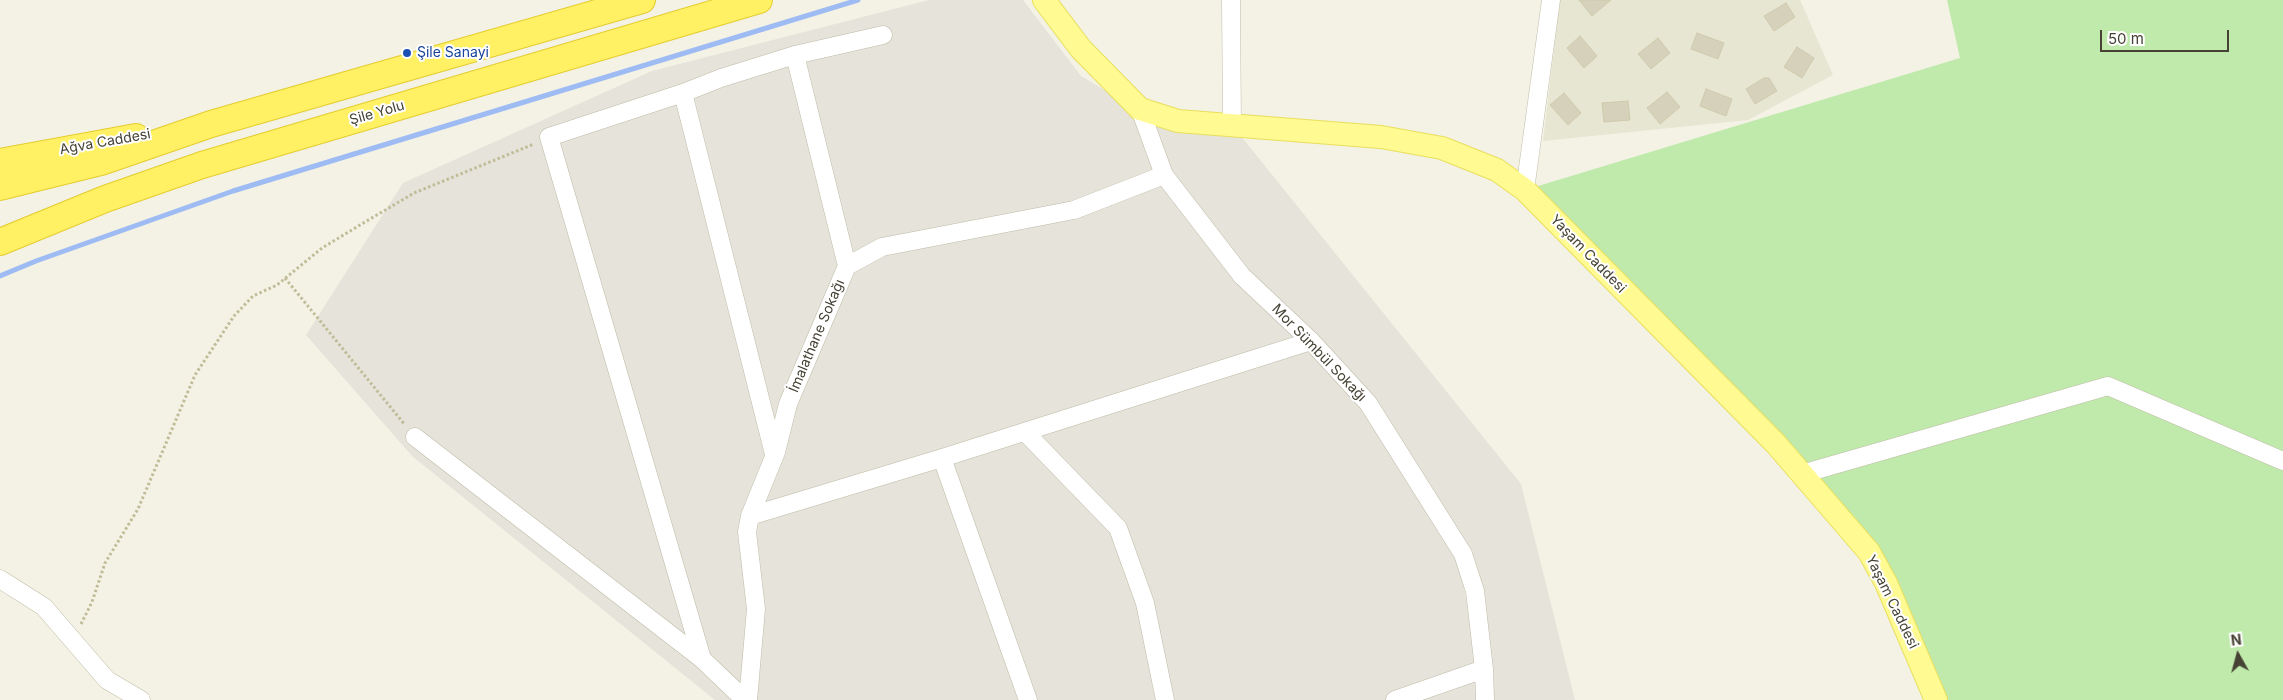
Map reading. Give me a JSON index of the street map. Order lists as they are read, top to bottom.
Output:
{
  "streets": {
    "highway": ["Şile Yolu", "Ağva Caddesi"],
    "main road": ["Yaşam Caddesi"],
    "street": ["İmalathane Sokağı", "Mor Sümbül Sokağı"]
  },
  "crossings": [
    ["Yaşam Caddesi", "Mor Sümbül Sokağı"],
    ["İmalathane Sokağı", "Mor Sümbül Sokağı"]
  ],
  "places": ["Şile Sanayi"],
  "scale_bar": "50 m",
  "north": "top"
}
